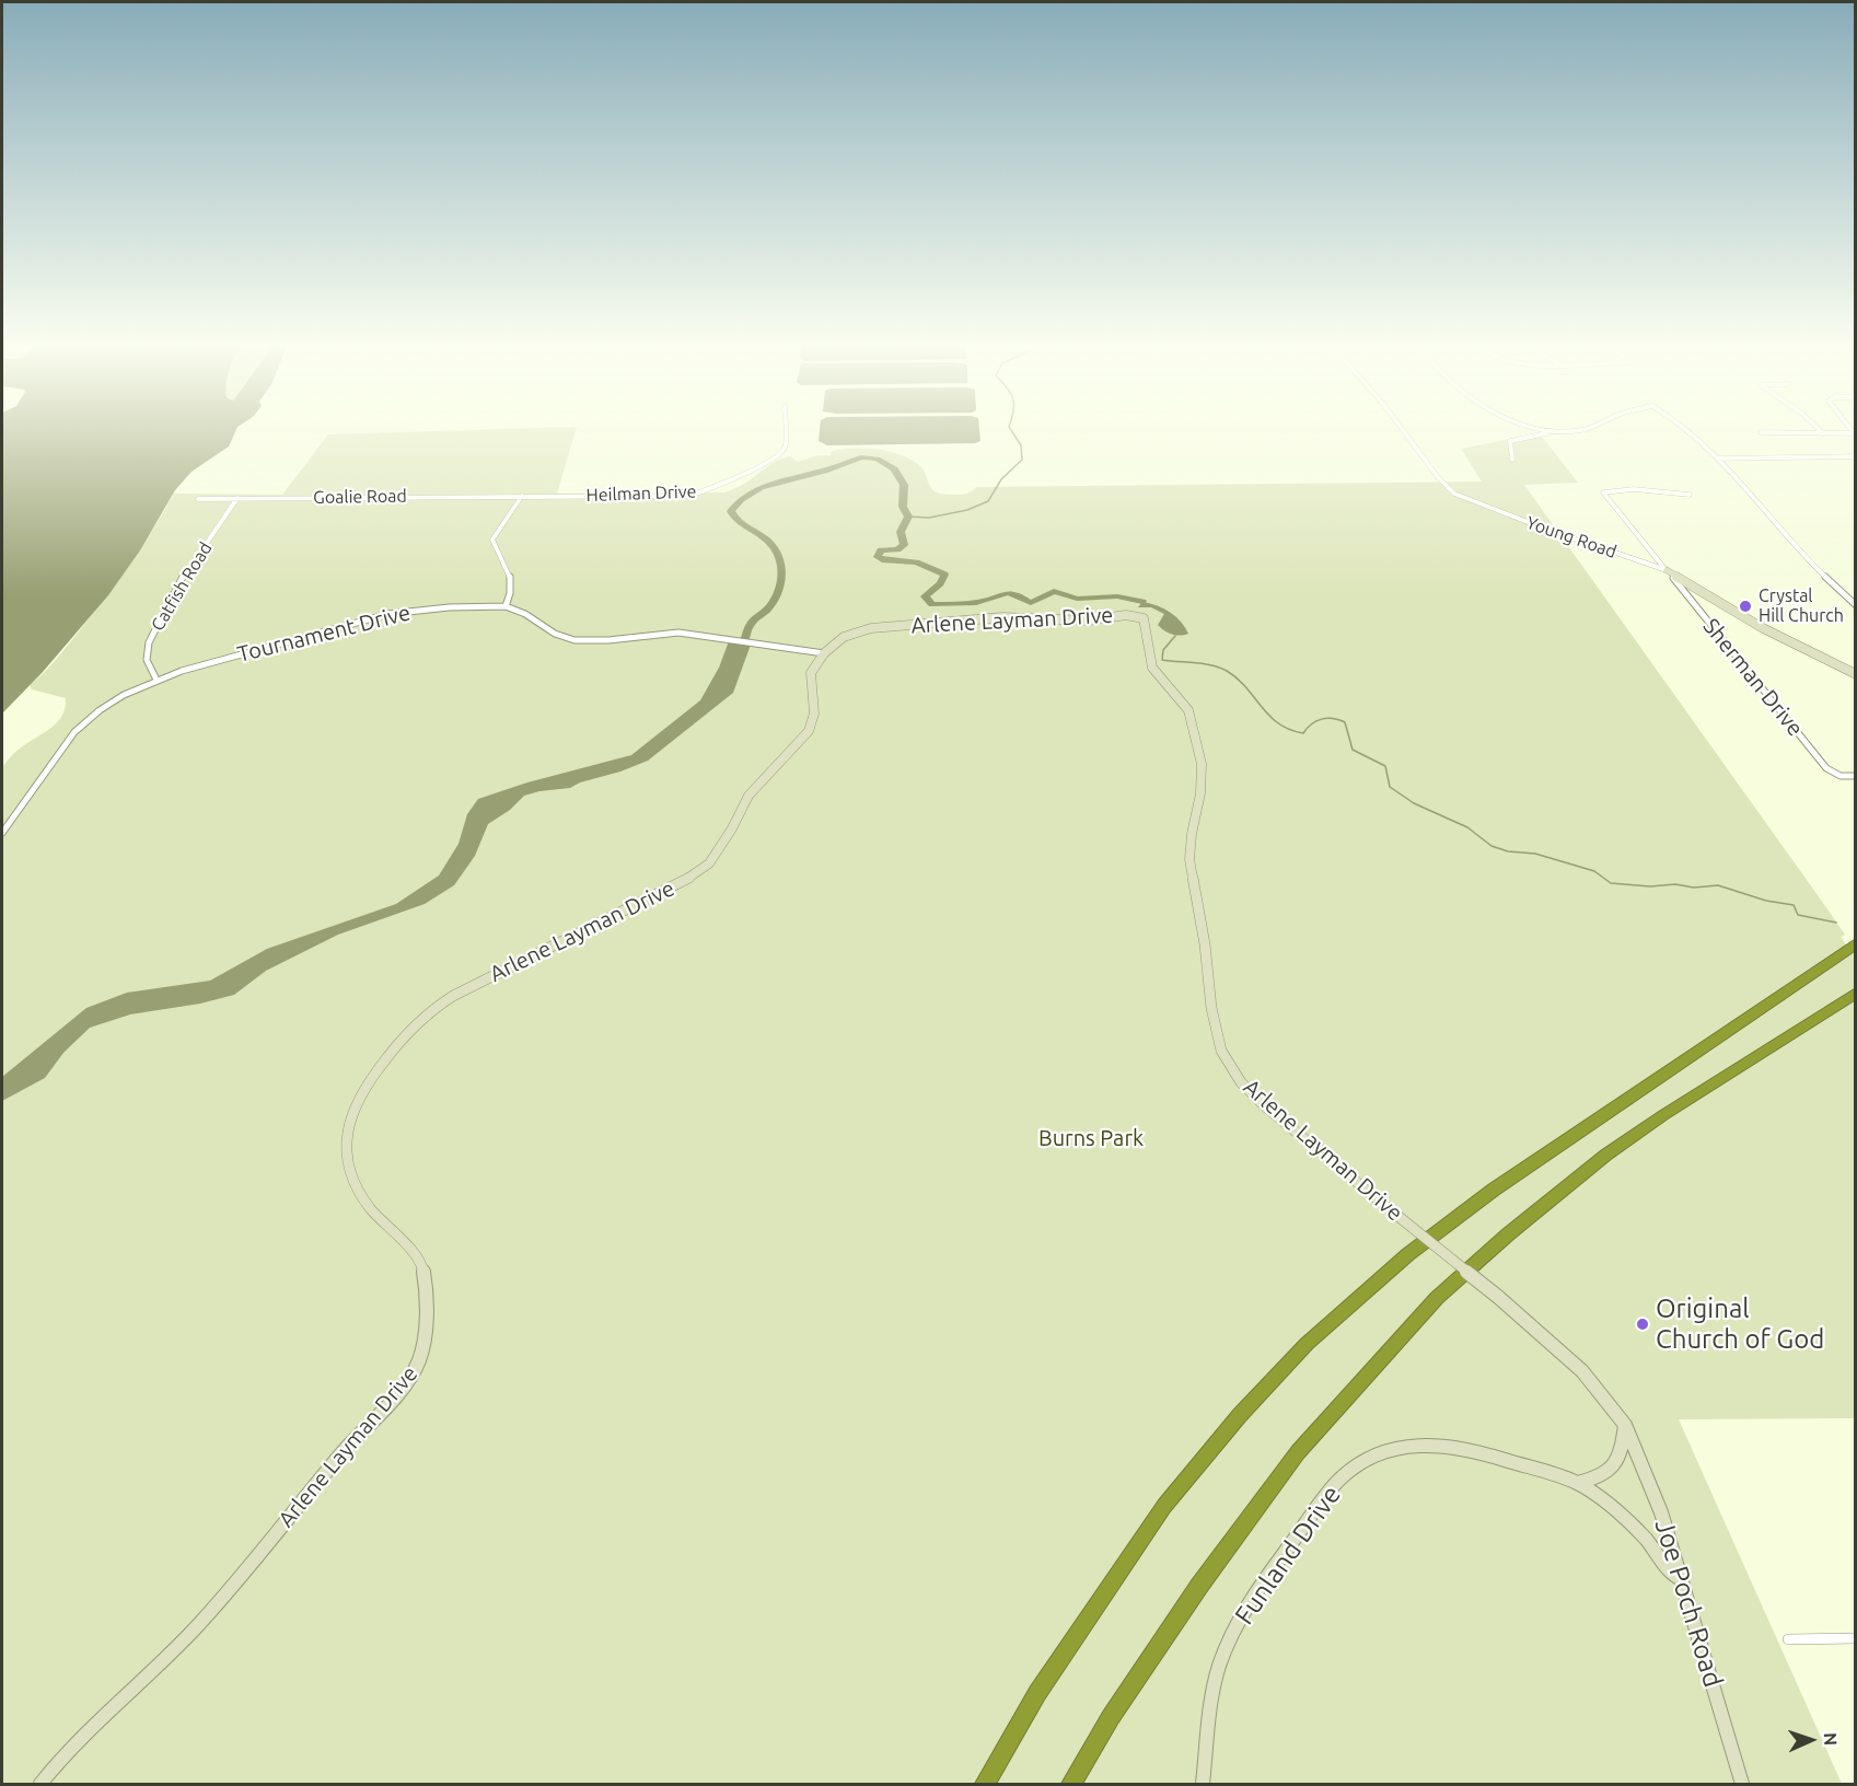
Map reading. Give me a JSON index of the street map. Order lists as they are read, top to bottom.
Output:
{
  "streets": {
    "street": [
      "Heilman Drive",
      "Goalie Road",
      "Young Road",
      "Catfish Road",
      "Arlene Layman Drive",
      "Tournament Drive",
      "Sherman Drive",
      "Funland Drive",
      "Joe Poch Road"
    ]
  },
  "crossings": [
    ["Heilman Drive", "Goalie Road"],
    ["Goalie Road", "Catfish Road"],
    ["Young Road", "Sherman Drive"],
    ["Catfish Road", "Tournament Drive"],
    ["Arlene Layman Drive", "Tournament Drive"],
    ["Arlene Layman Drive", "Joe Poch Road"],
    ["Funland Drive", "Joe Poch Road"]
  ],
  "parks": ["Burns Park"],
  "places": ["Crystal Hill Church", "Original Church of God"],
  "north": "right"
}
